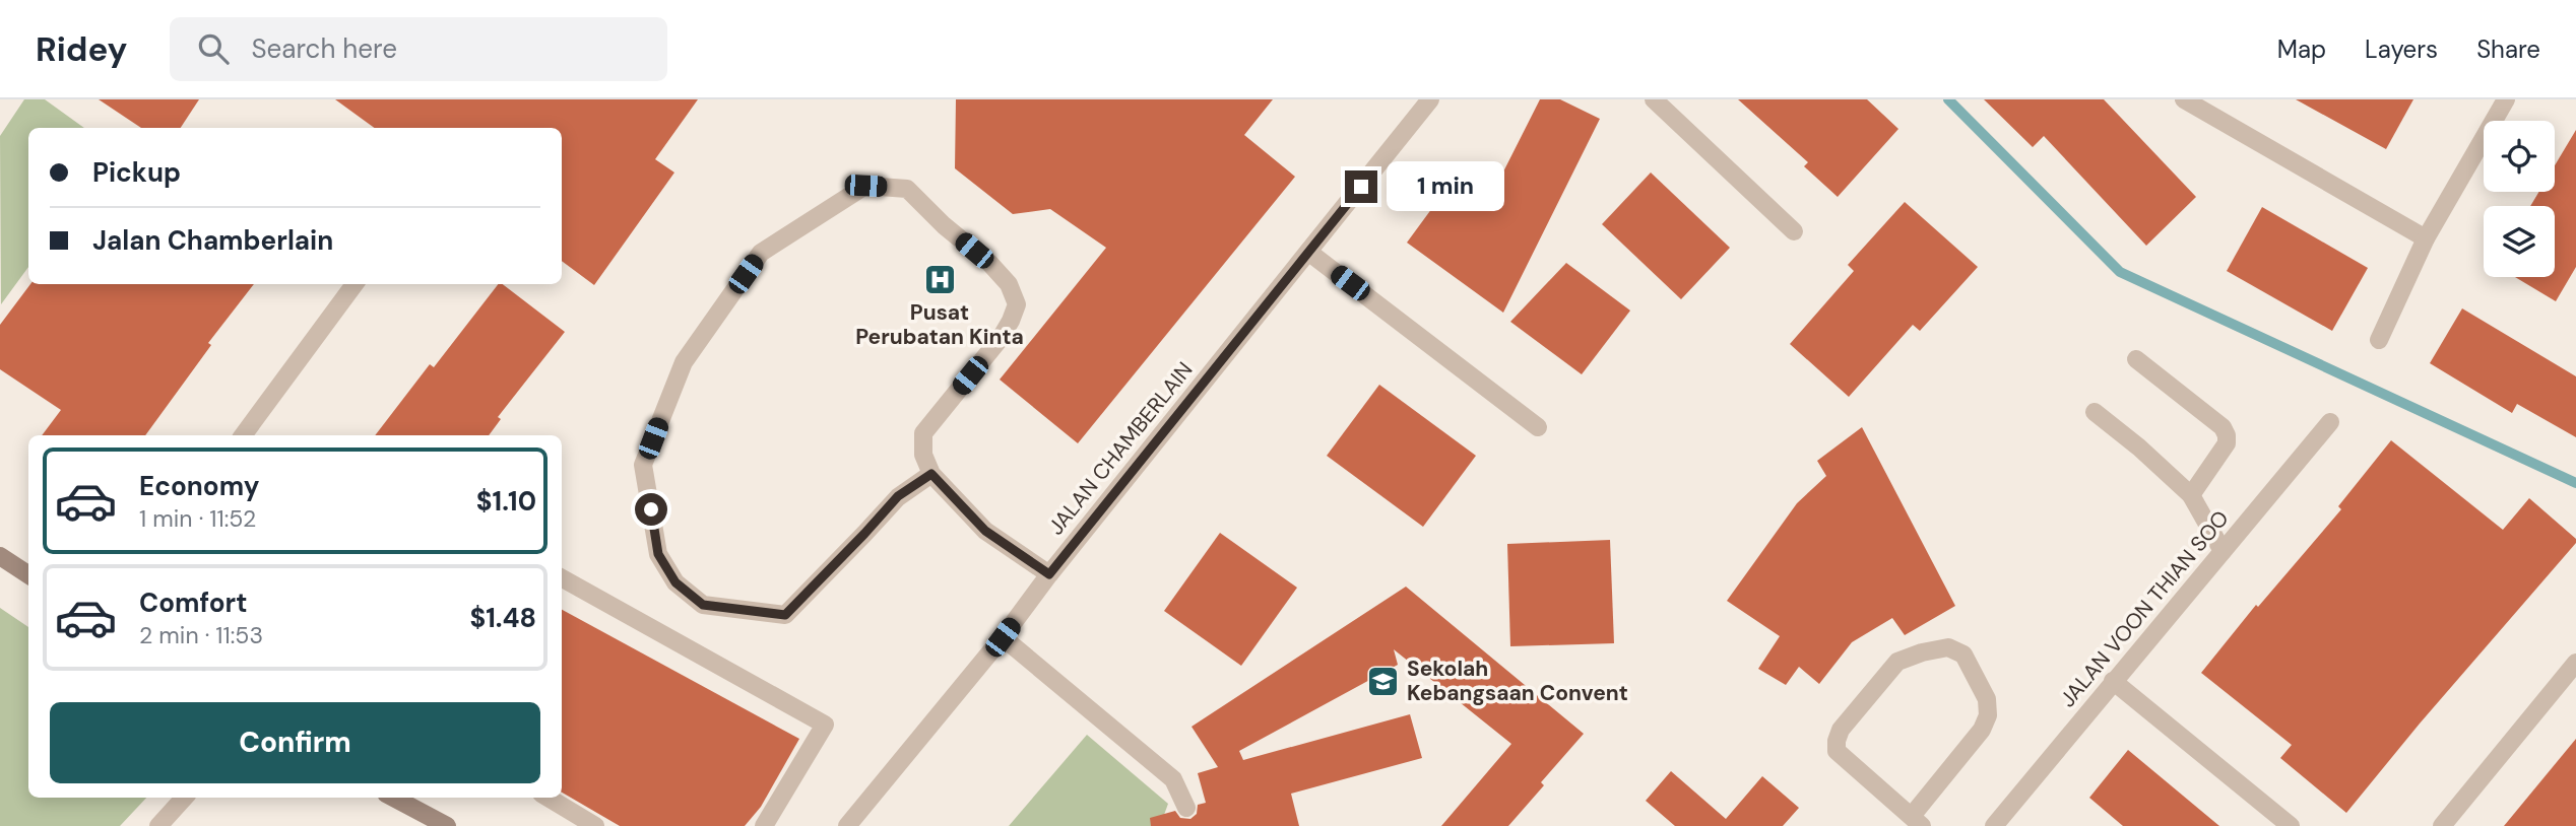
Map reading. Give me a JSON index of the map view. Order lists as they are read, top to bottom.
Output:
{
  "streets": {
    "street": ["JALAN CHAMBERLAIN", "JALAN VOON THIAN SOO"]
  },
  "places": {
    "hospital": ["Pusat Perubatan Kinta"],
    "school or university": ["Sekolah Kebangsaan Convent"]
  },
  "page": {
    "header": "Ridey",
    "search": "Search here",
    "nav": ["Map", "Layers", "Share"],
    "banner": ["Pickup", "Jalan Chamberlain"],
    "bubble": "1 min",
    "list": [
      {
        "name": "Economy",
        "note": "1 min · 11:52",
        "value": "$1.10"
      },
      {
        "name": "Comfort",
        "note": "2 min · 11:53",
        "value": "$1.48"
      }
    ],
    "buttons": "Confirm"
  }
}
